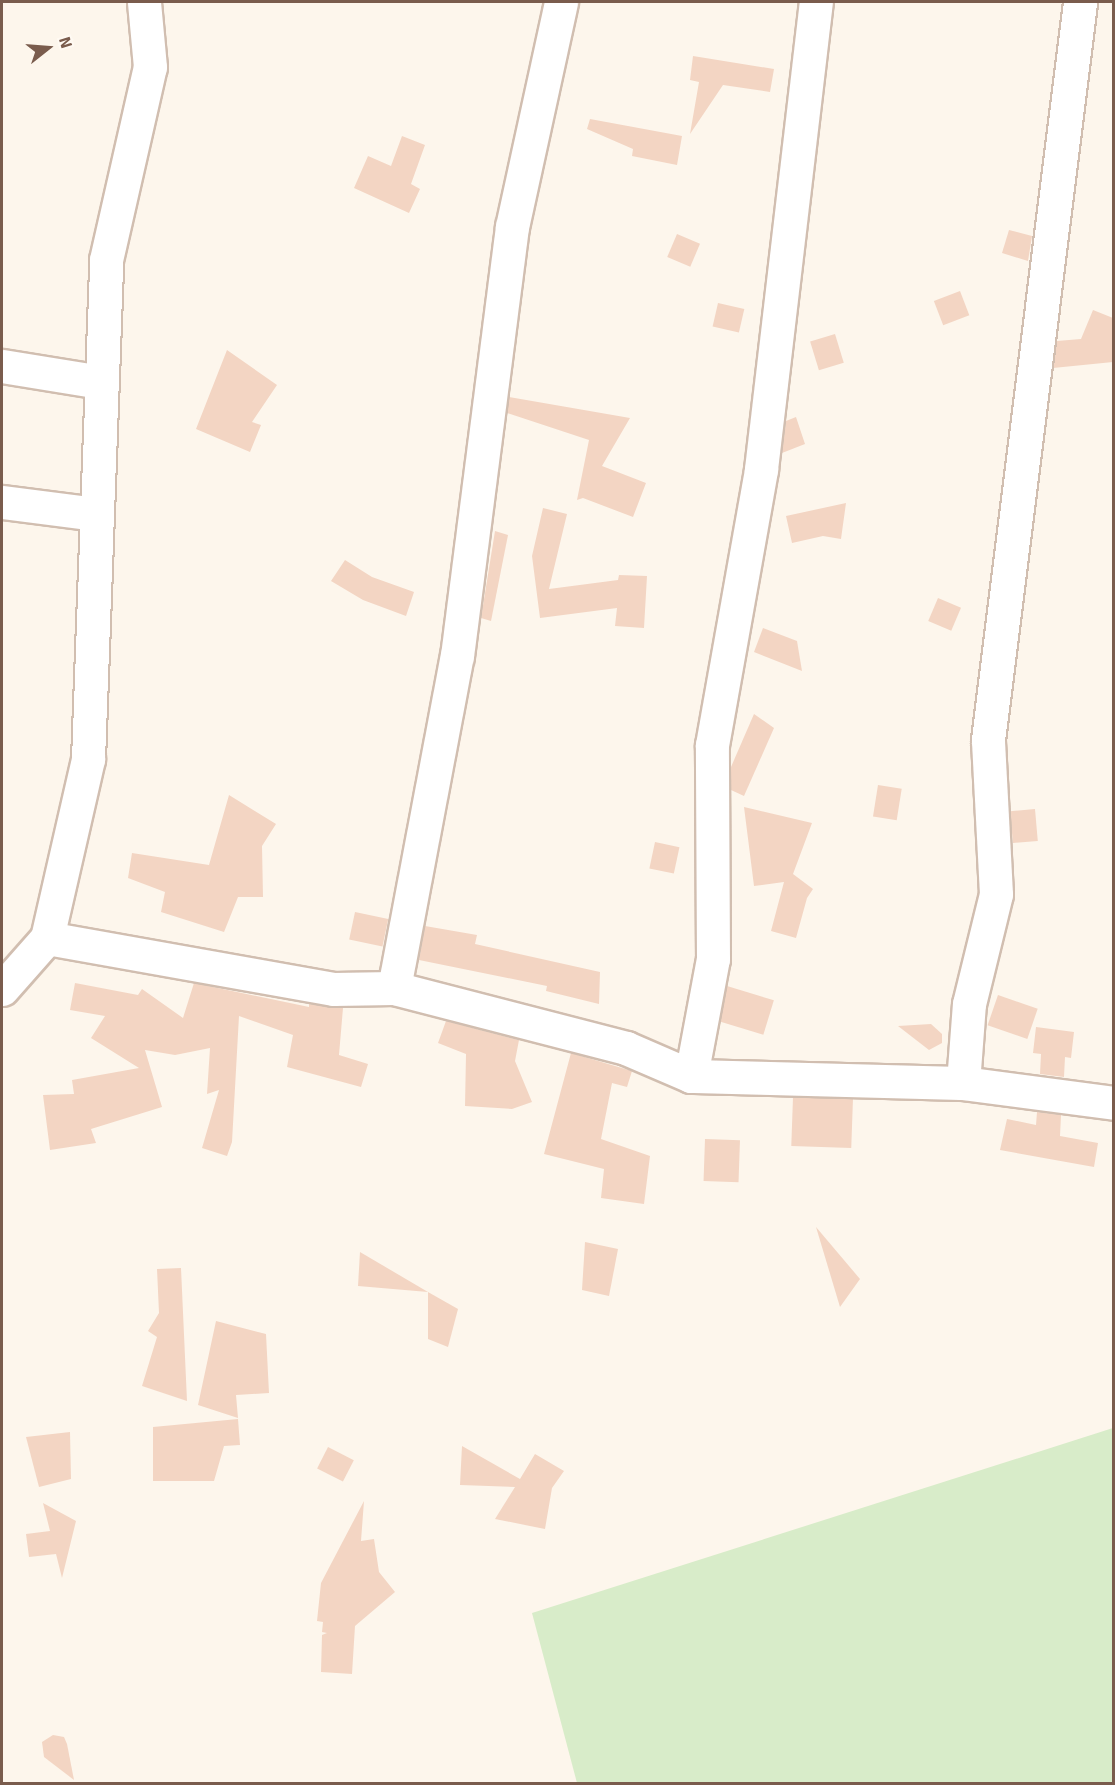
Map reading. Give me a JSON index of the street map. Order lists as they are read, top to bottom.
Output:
{
  "north": "right"
}
